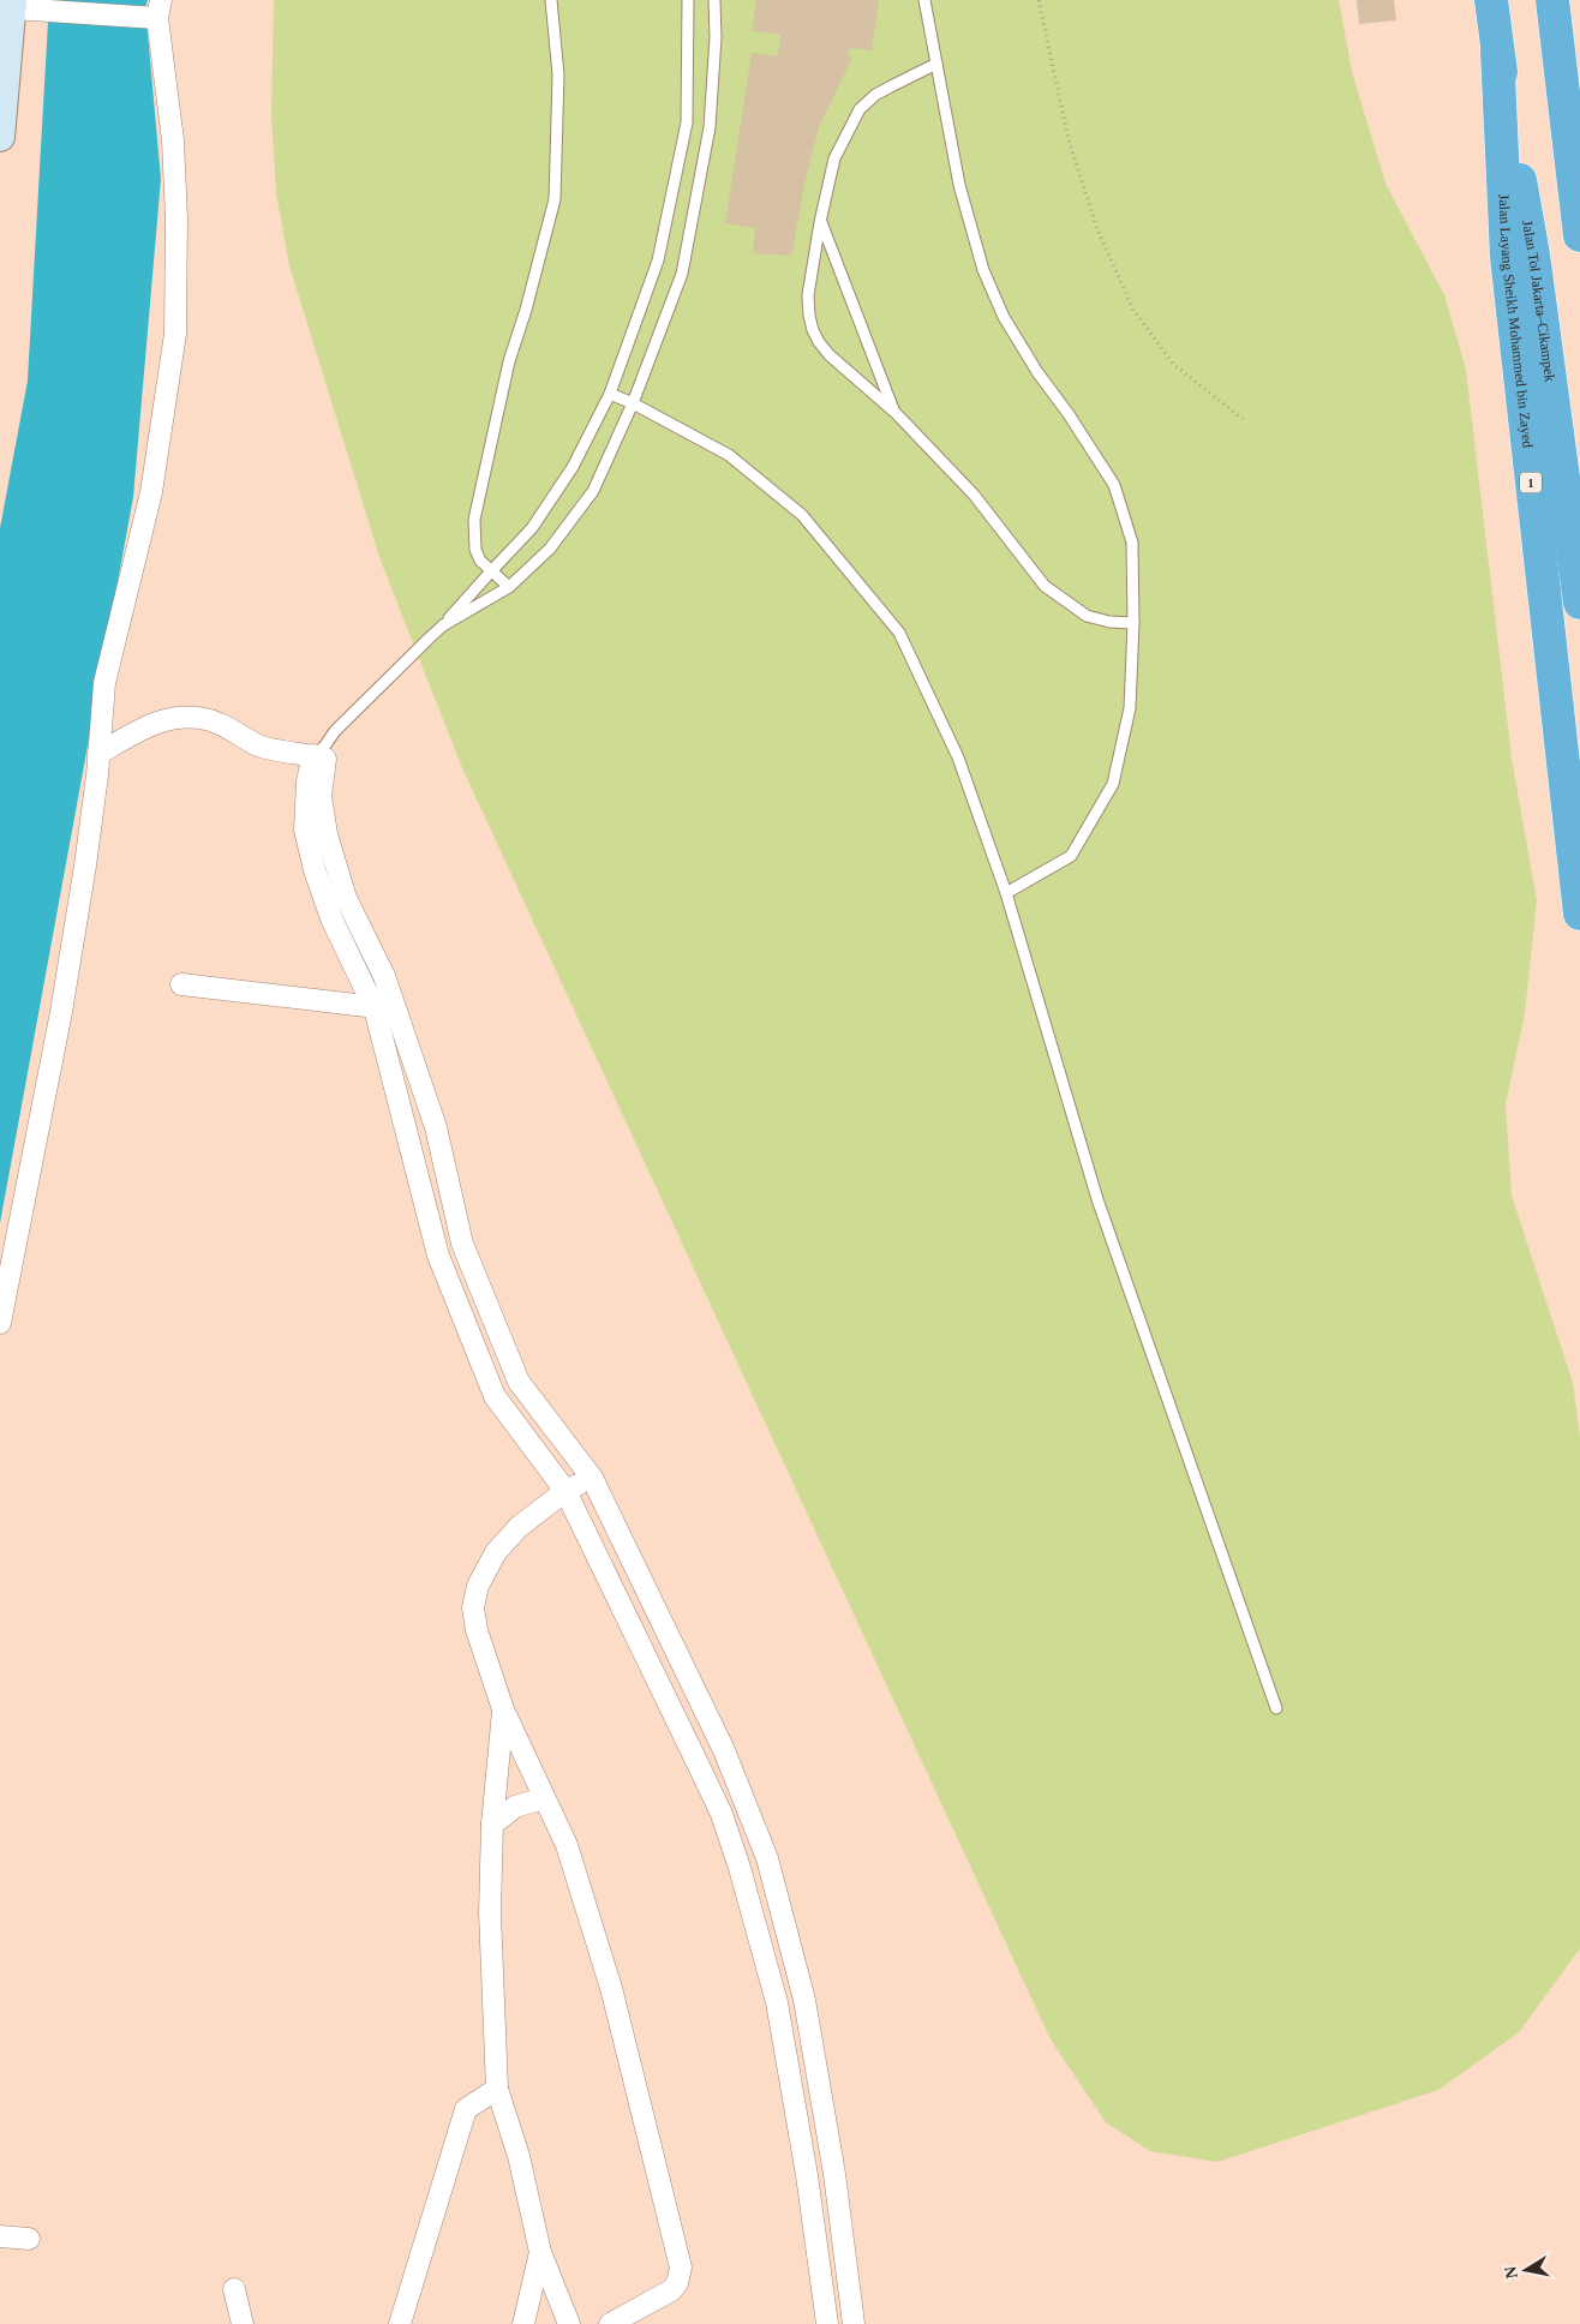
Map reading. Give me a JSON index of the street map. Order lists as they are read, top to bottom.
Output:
{
  "streets": {
    "highway": ["Jalan Tol Jakarta–Cikampek", "Jalan Layang Sheikh Mohammed bin Zayed", "1"]
  },
  "crossings": [
    ["Jalan Tol Jakarta–Cikampek", "Jalan Layang Sheikh Mohammed bin Zayed"]
  ],
  "north": "left"
}
